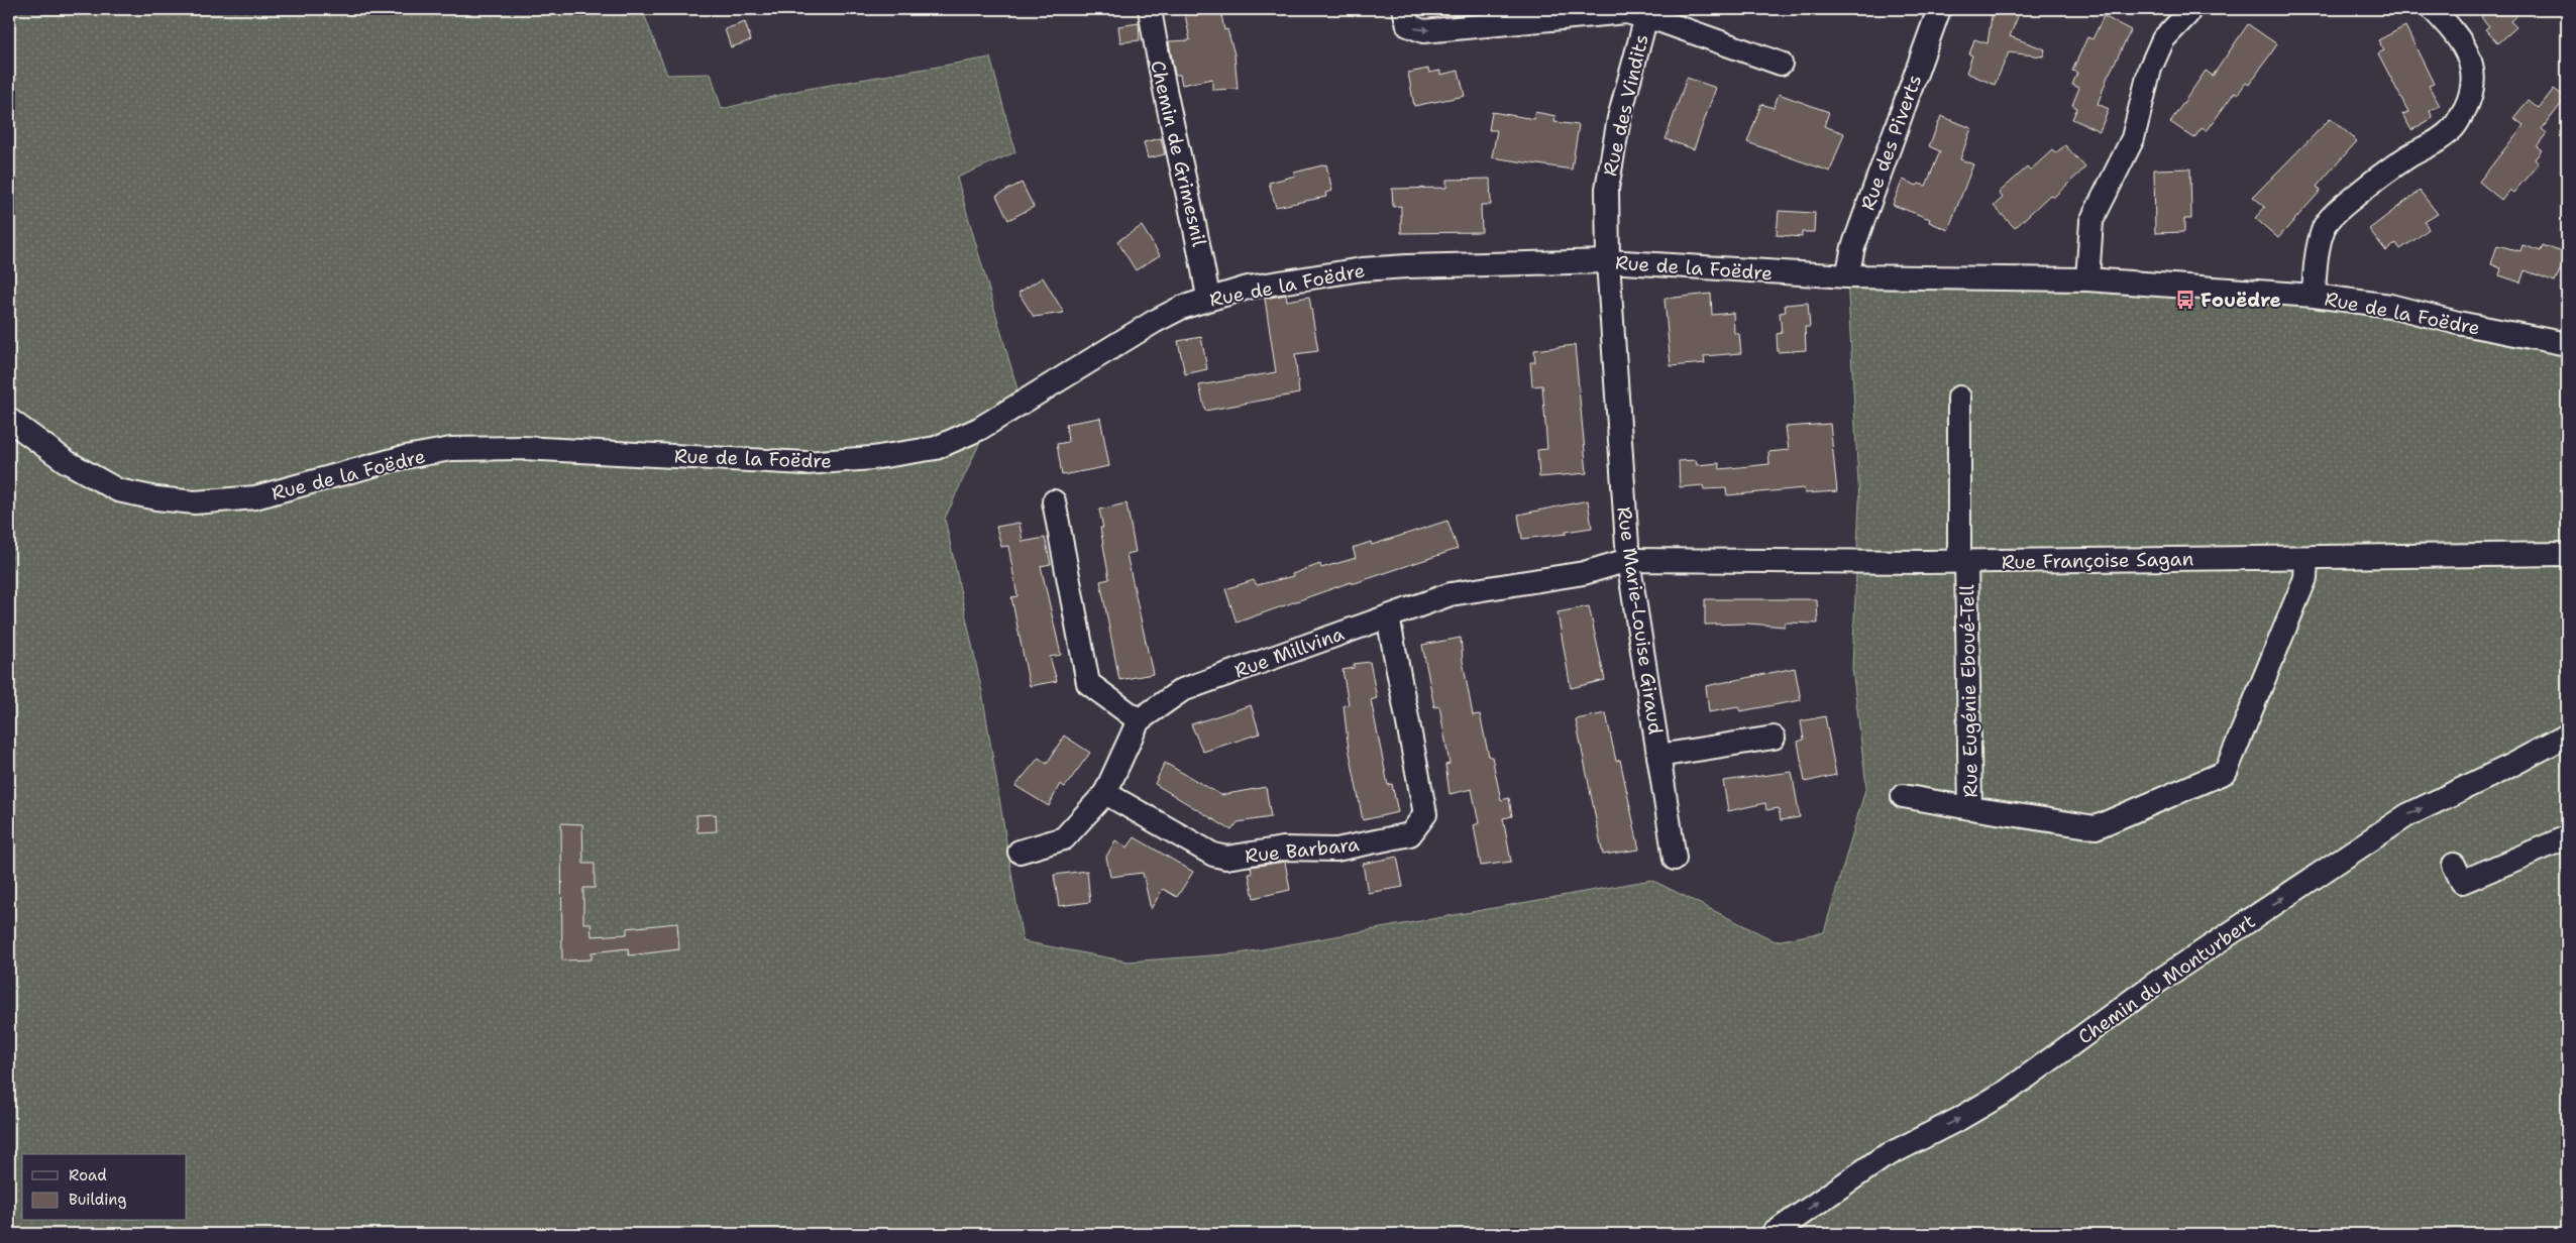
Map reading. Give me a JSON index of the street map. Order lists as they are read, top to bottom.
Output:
{
  "streets": {
    "street": [
      "Rue des Vindits",
      "Rue des Piverts",
      "Chemin de Grimesnil",
      "Rue de la Foëdre",
      "Rue Françoise Sagan",
      "Rue Marie-Louise Giraud",
      "Rue Millvina",
      "Rue Eugénie Eboué-Tell",
      "Rue Barbara",
      "Chemin du Monturbert"
    ]
  },
  "crossings": [
    ["Rue des Vindits", "Rue de la Foëdre"],
    ["Rue des Vindits", "Rue Marie-Louise Giraud"],
    ["Rue des Piverts", "Rue de la Foëdre"],
    ["Chemin de Grimesnil", "Rue de la Foëdre"],
    ["Rue de la Foëdre", "Rue Marie-Louise Giraud"],
    ["Rue Françoise Sagan", "Rue Marie-Louise Giraud"],
    ["Rue Françoise Sagan", "Rue Millvina"],
    ["Rue Françoise Sagan", "Rue Eugénie Eboué-Tell"],
    ["Rue Marie-Louise Giraud", "Rue Millvina"],
    ["Rue Millvina", "Rue Barbara"]
  ],
  "one_way": ["Chemin du Monturbert"],
  "places": {
    "bus stop": ["Fouëdre"]
  },
  "legend": ["Road", "Building"]
}
